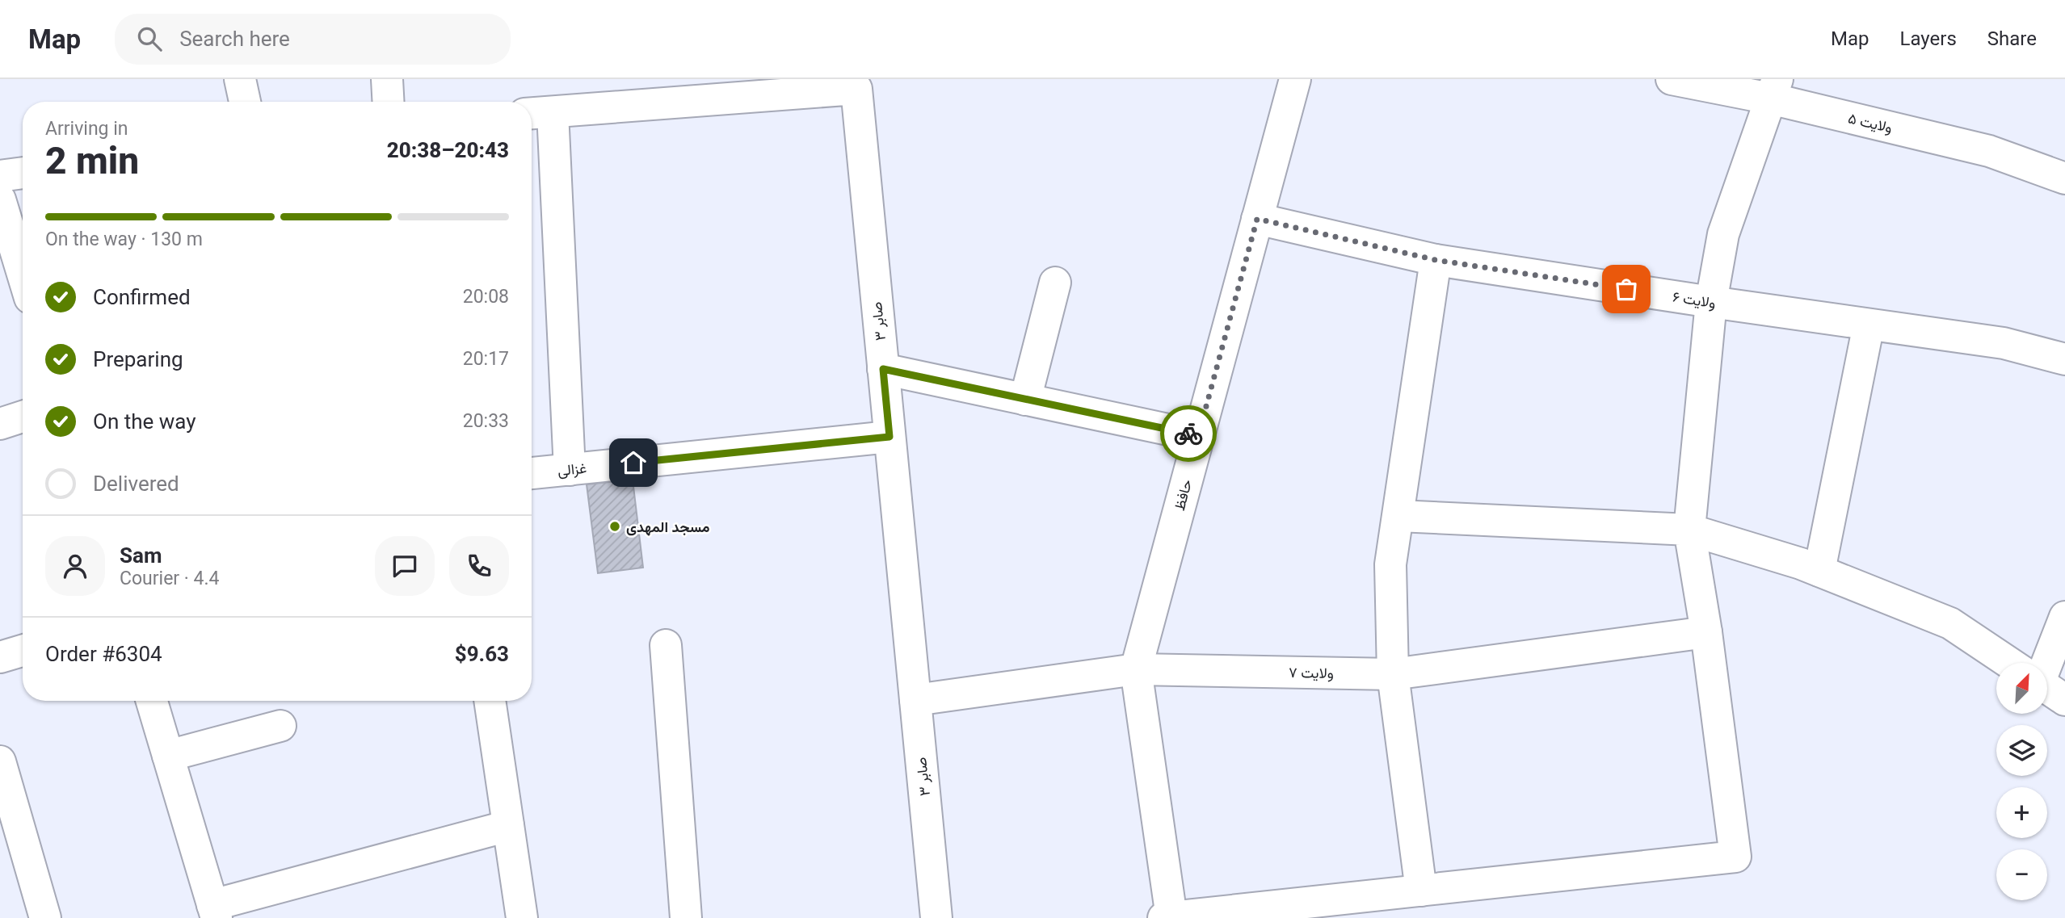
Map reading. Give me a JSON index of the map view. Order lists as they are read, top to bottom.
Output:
{
  "streets": {
    "street": [
      "ولایت ۵",
      "ولایت ۶",
      "صابر ۳",
      "غزالی",
      "حافظ",
      "ولایت ۷"
    ]
  },
  "crossings": [
    ["ولایت ۶", "حافظ"],
    ["صابر ۳", "غزالی"],
    ["صابر ۳", "ولایت ۷"],
    ["حافظ", "ولایت ۷"]
  ],
  "places": ["مسجد المهدی"],
  "north": "top right",
  "page": {
    "header": "Map",
    "search": "Search here",
    "nav": ["Map", "Layers", "Share"],
    "heading": ["2 min", "Arriving in", "20:38–20:43"],
    "panel": [
      "Sam",
      "Courier · 4.4",
      "Order #6304",
      "$9.63"
    ],
    "bar": "On the way · 130 m",
    "list": [
      ["Confirmed", "20:08"],
      ["Preparing", "20:17"],
      ["On the way", "20:33"],
      "Delivered"
    ],
    "map_buttons": ["+", "−"]
  }
}
